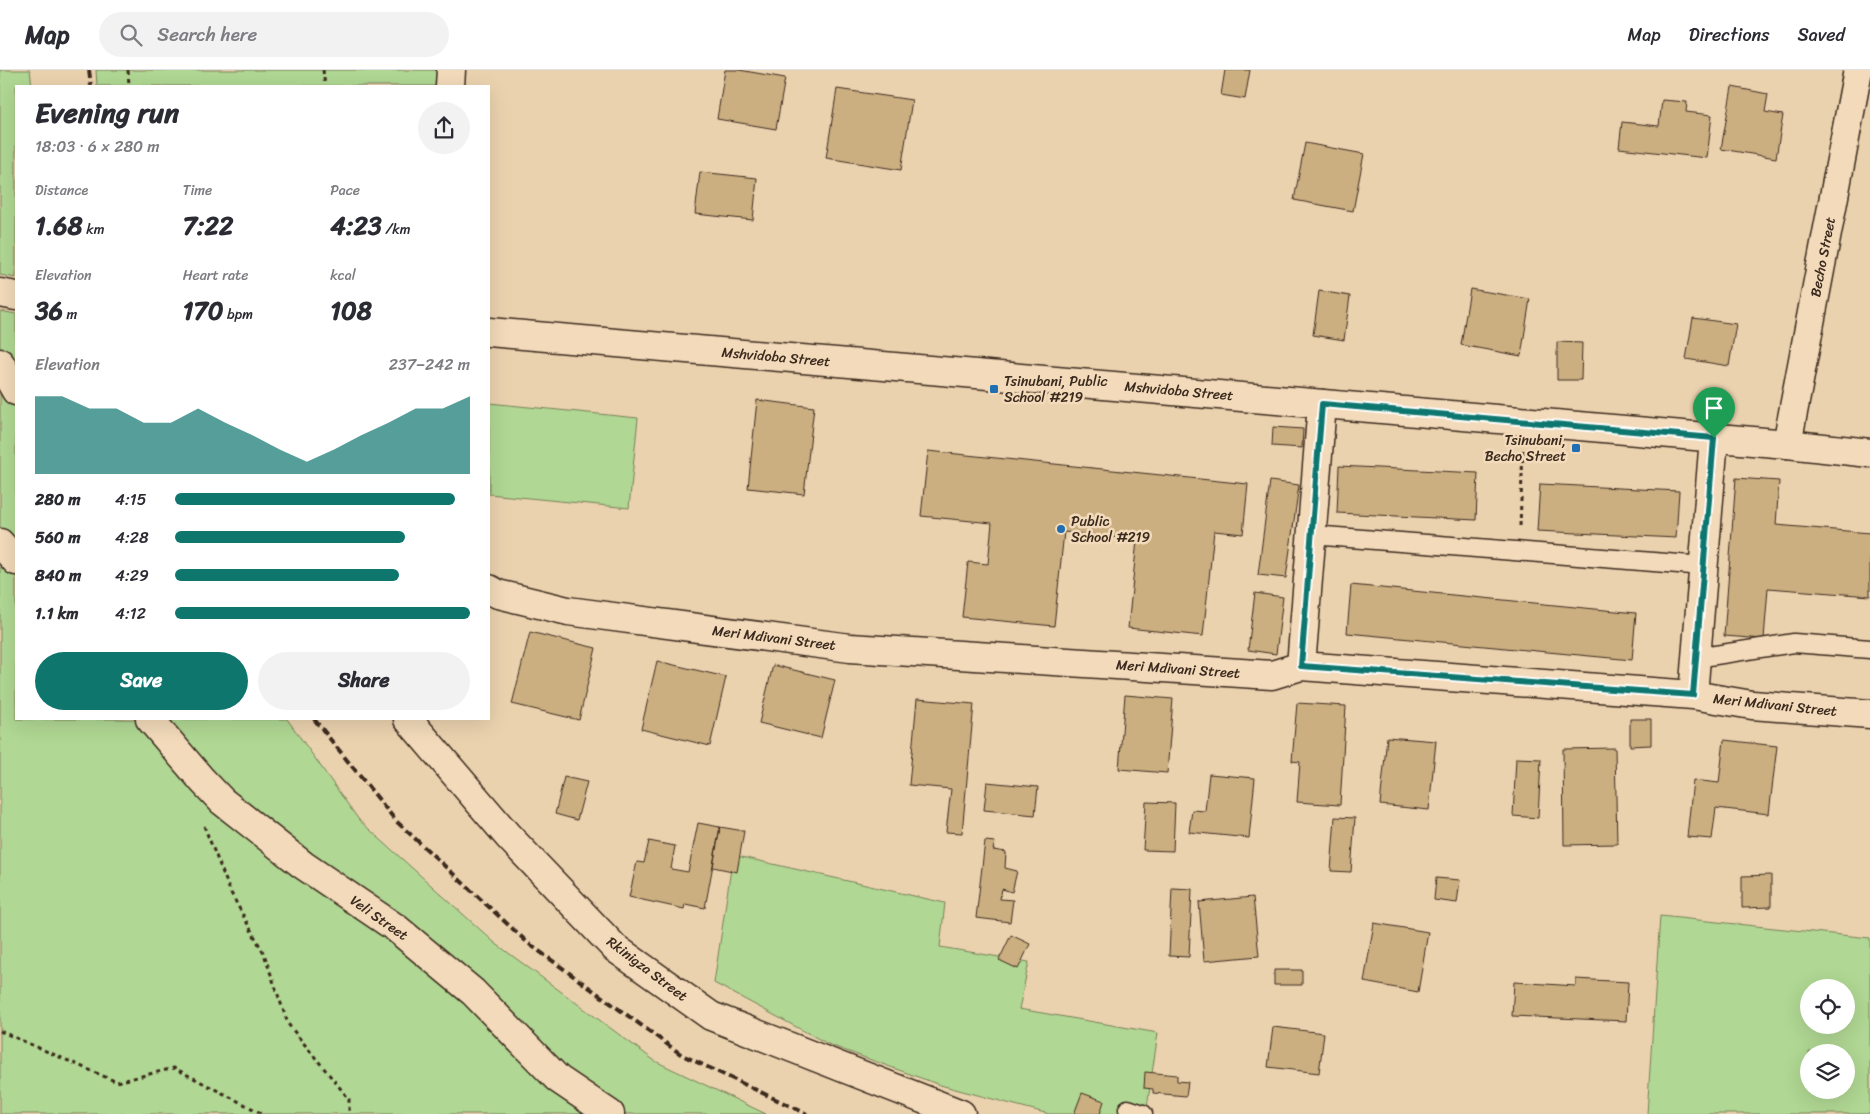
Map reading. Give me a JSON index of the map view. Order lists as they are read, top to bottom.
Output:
{
  "streets": {
    "street": [
      "Becho Street",
      "Mshvidoba Street",
      "Meri Mdivani Street",
      "Veli Street",
      "Rkinigza Street"
    ]
  },
  "crossings": [
    ["Becho Street", "Mshvidoba Street"]
  ],
  "places": {
    "transit": ["Tsinubani, Public School #219", "Tsinubani, Becho Street"],
    "other": ["Public School #219"]
  },
  "page": {
    "header": "Map",
    "search": "Search here",
    "nav": ["Map", "Directions", "Saved"],
    "heading": ["Evening run", "18:03 · 6 × 280 m"],
    "stats": [
      ["Distance", "1.68 km"],
      ["Time", "7:22"],
      ["Pace", "4:23 /km"],
      ["Elevation", "36 m"],
      ["Heart rate", "170 bpm"],
      ["kcal", "108"]
    ],
    "chart": ["Elevation", "237–242 m"],
    "list": [
      {
        "name": "280 m",
        "note": "4:15"
      },
      {
        "name": "560 m",
        "note": "4:28"
      },
      {
        "name": "840 m",
        "note": "4:29"
      },
      {
        "name": "1.1 km",
        "note": "4:12"
      }
    ],
    "buttons": ["Save", "Share"]
  }
}
